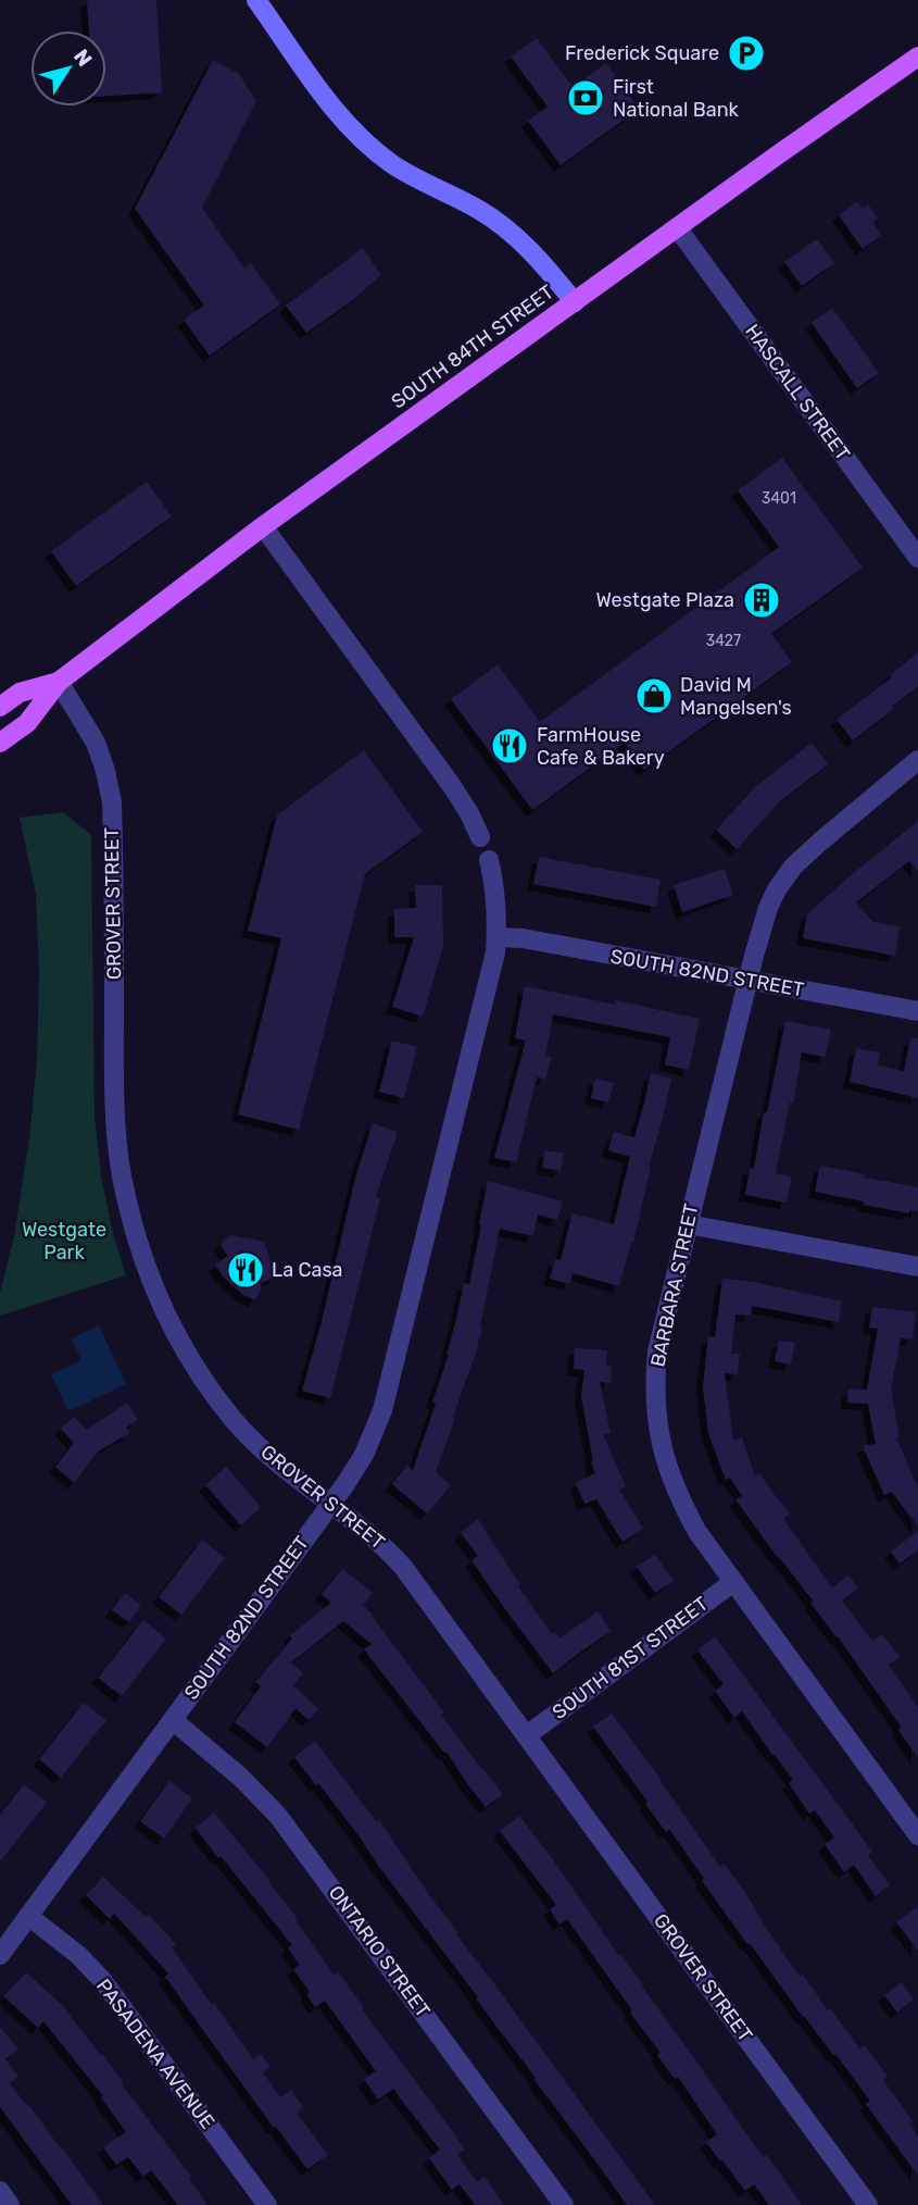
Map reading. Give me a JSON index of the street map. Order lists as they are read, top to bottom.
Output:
{
  "streets": {
    "main road": ["SOUTH 84TH STREET"],
    "street": [
      "HASCALL STREET",
      "GROVER STREET",
      "SOUTH 82ND STREET",
      "BARBARA STREET",
      "SOUTH 81ST STREET",
      "ONTARIO STREET",
      "PASADENA AVENUE"
    ]
  },
  "crossings": [
    ["SOUTH 84TH STREET", "HASCALL STREET"],
    ["SOUTH 84TH STREET", "GROVER STREET"],
    ["GROVER STREET", "SOUTH 82ND STREET"],
    ["GROVER STREET", "SOUTH 81ST STREET"],
    ["SOUTH 82ND STREET", "BARBARA STREET"],
    ["SOUTH 82ND STREET", "ONTARIO STREET"],
    ["SOUTH 82ND STREET", "PASADENA AVENUE"],
    ["BARBARA STREET", "SOUTH 81ST STREET"]
  ],
  "parks": ["Westgate Park"],
  "places": {
    "parking": ["Frederick Square"],
    "bank": ["First National Bank"],
    "building": ["Westgate Plaza"],
    "shop": ["David M Mangelsen's"],
    "restaurant": ["FarmHouse Cafe & Bakery", "La Casa"]
  },
  "house_numbers": ["3401", "3427"],
  "north": "top right"
}
